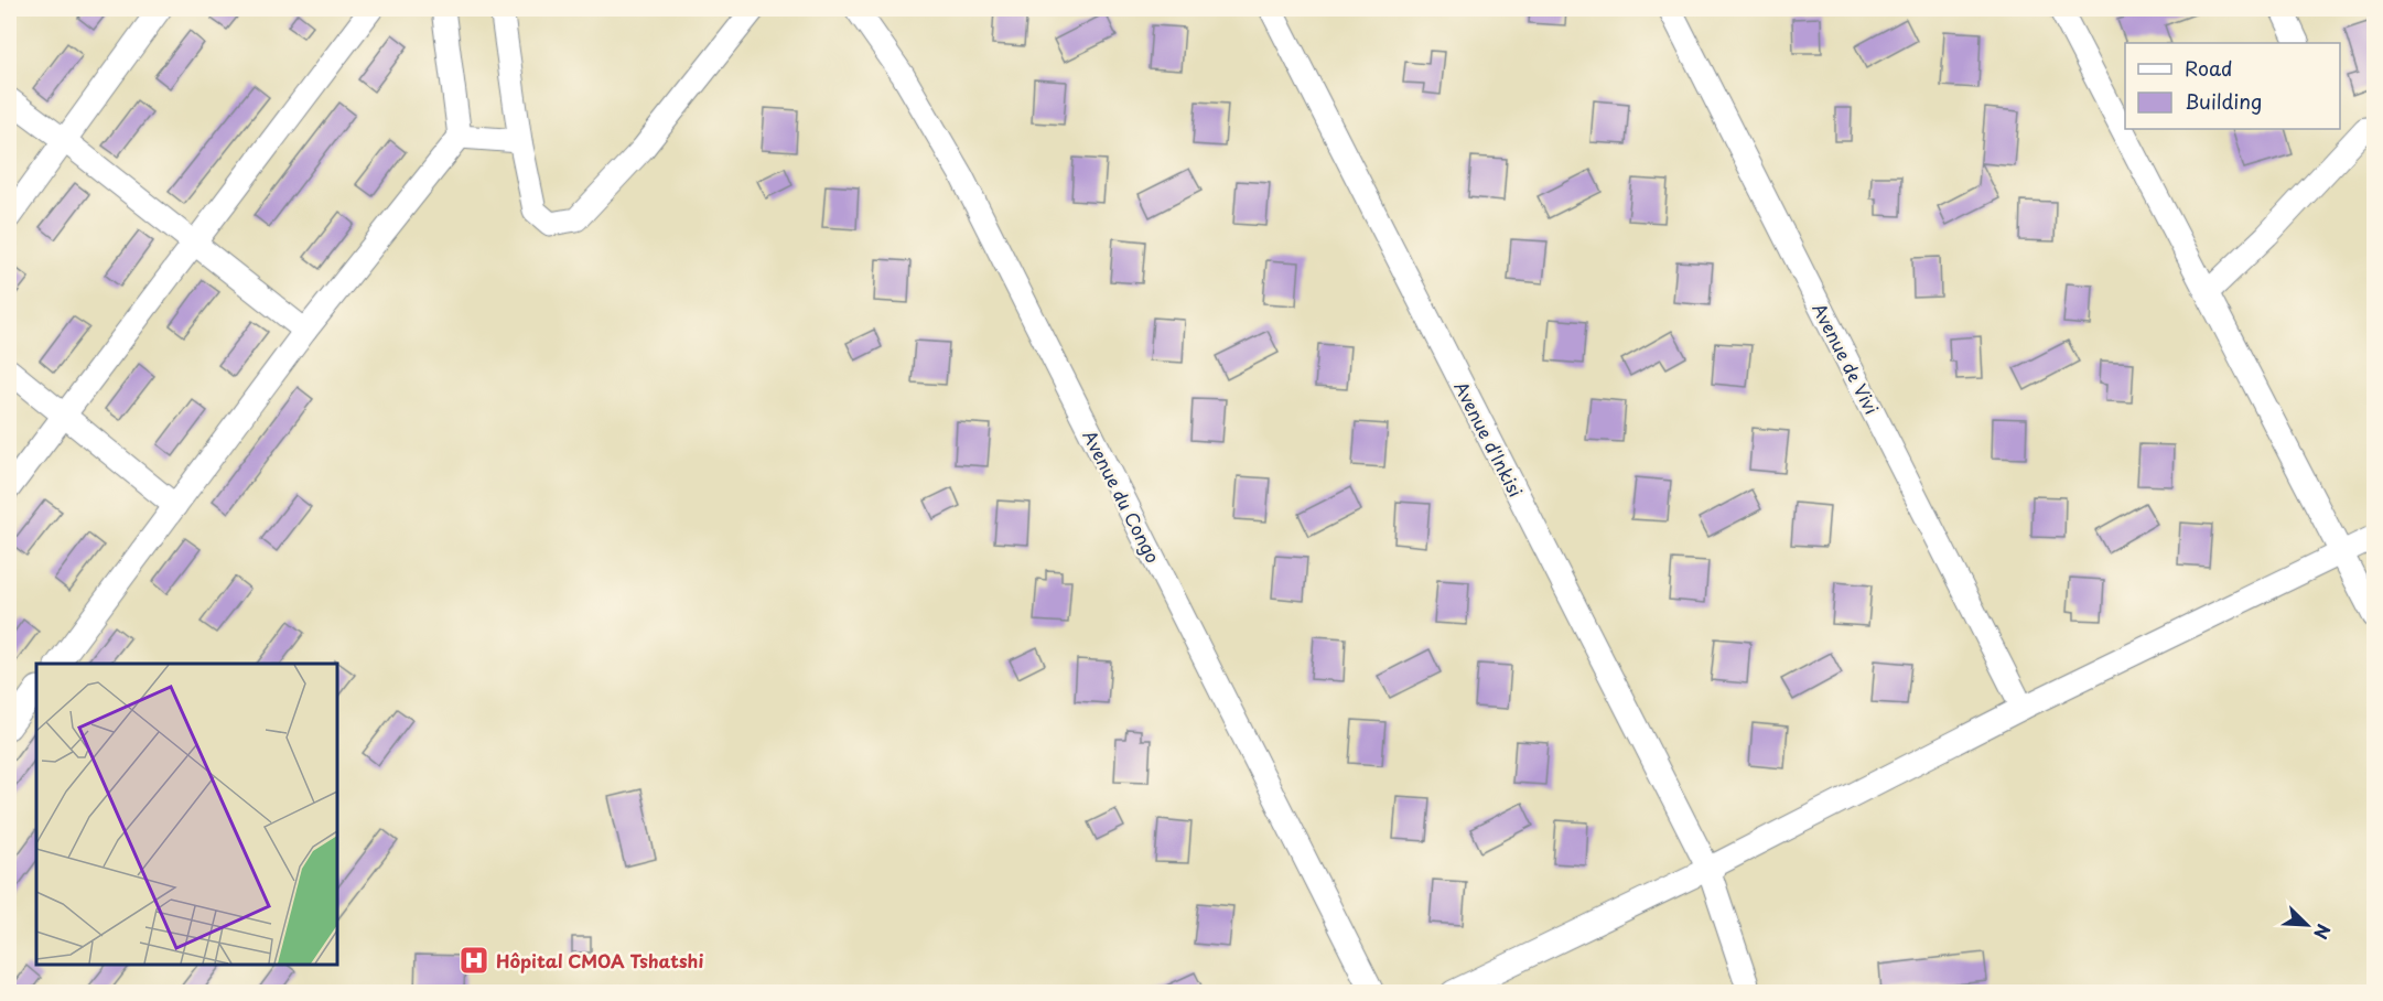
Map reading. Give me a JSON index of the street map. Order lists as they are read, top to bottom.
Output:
{
  "streets": {
    "street": ["Avenue de Vivi", "Avenue d'Inkisi", "Avenue du Congo"]
  },
  "places": {
    "hospital": ["Hôpital CMOA Tshatshi"]
  },
  "legend": ["Road", "Building"],
  "north": "bottom right"
}
